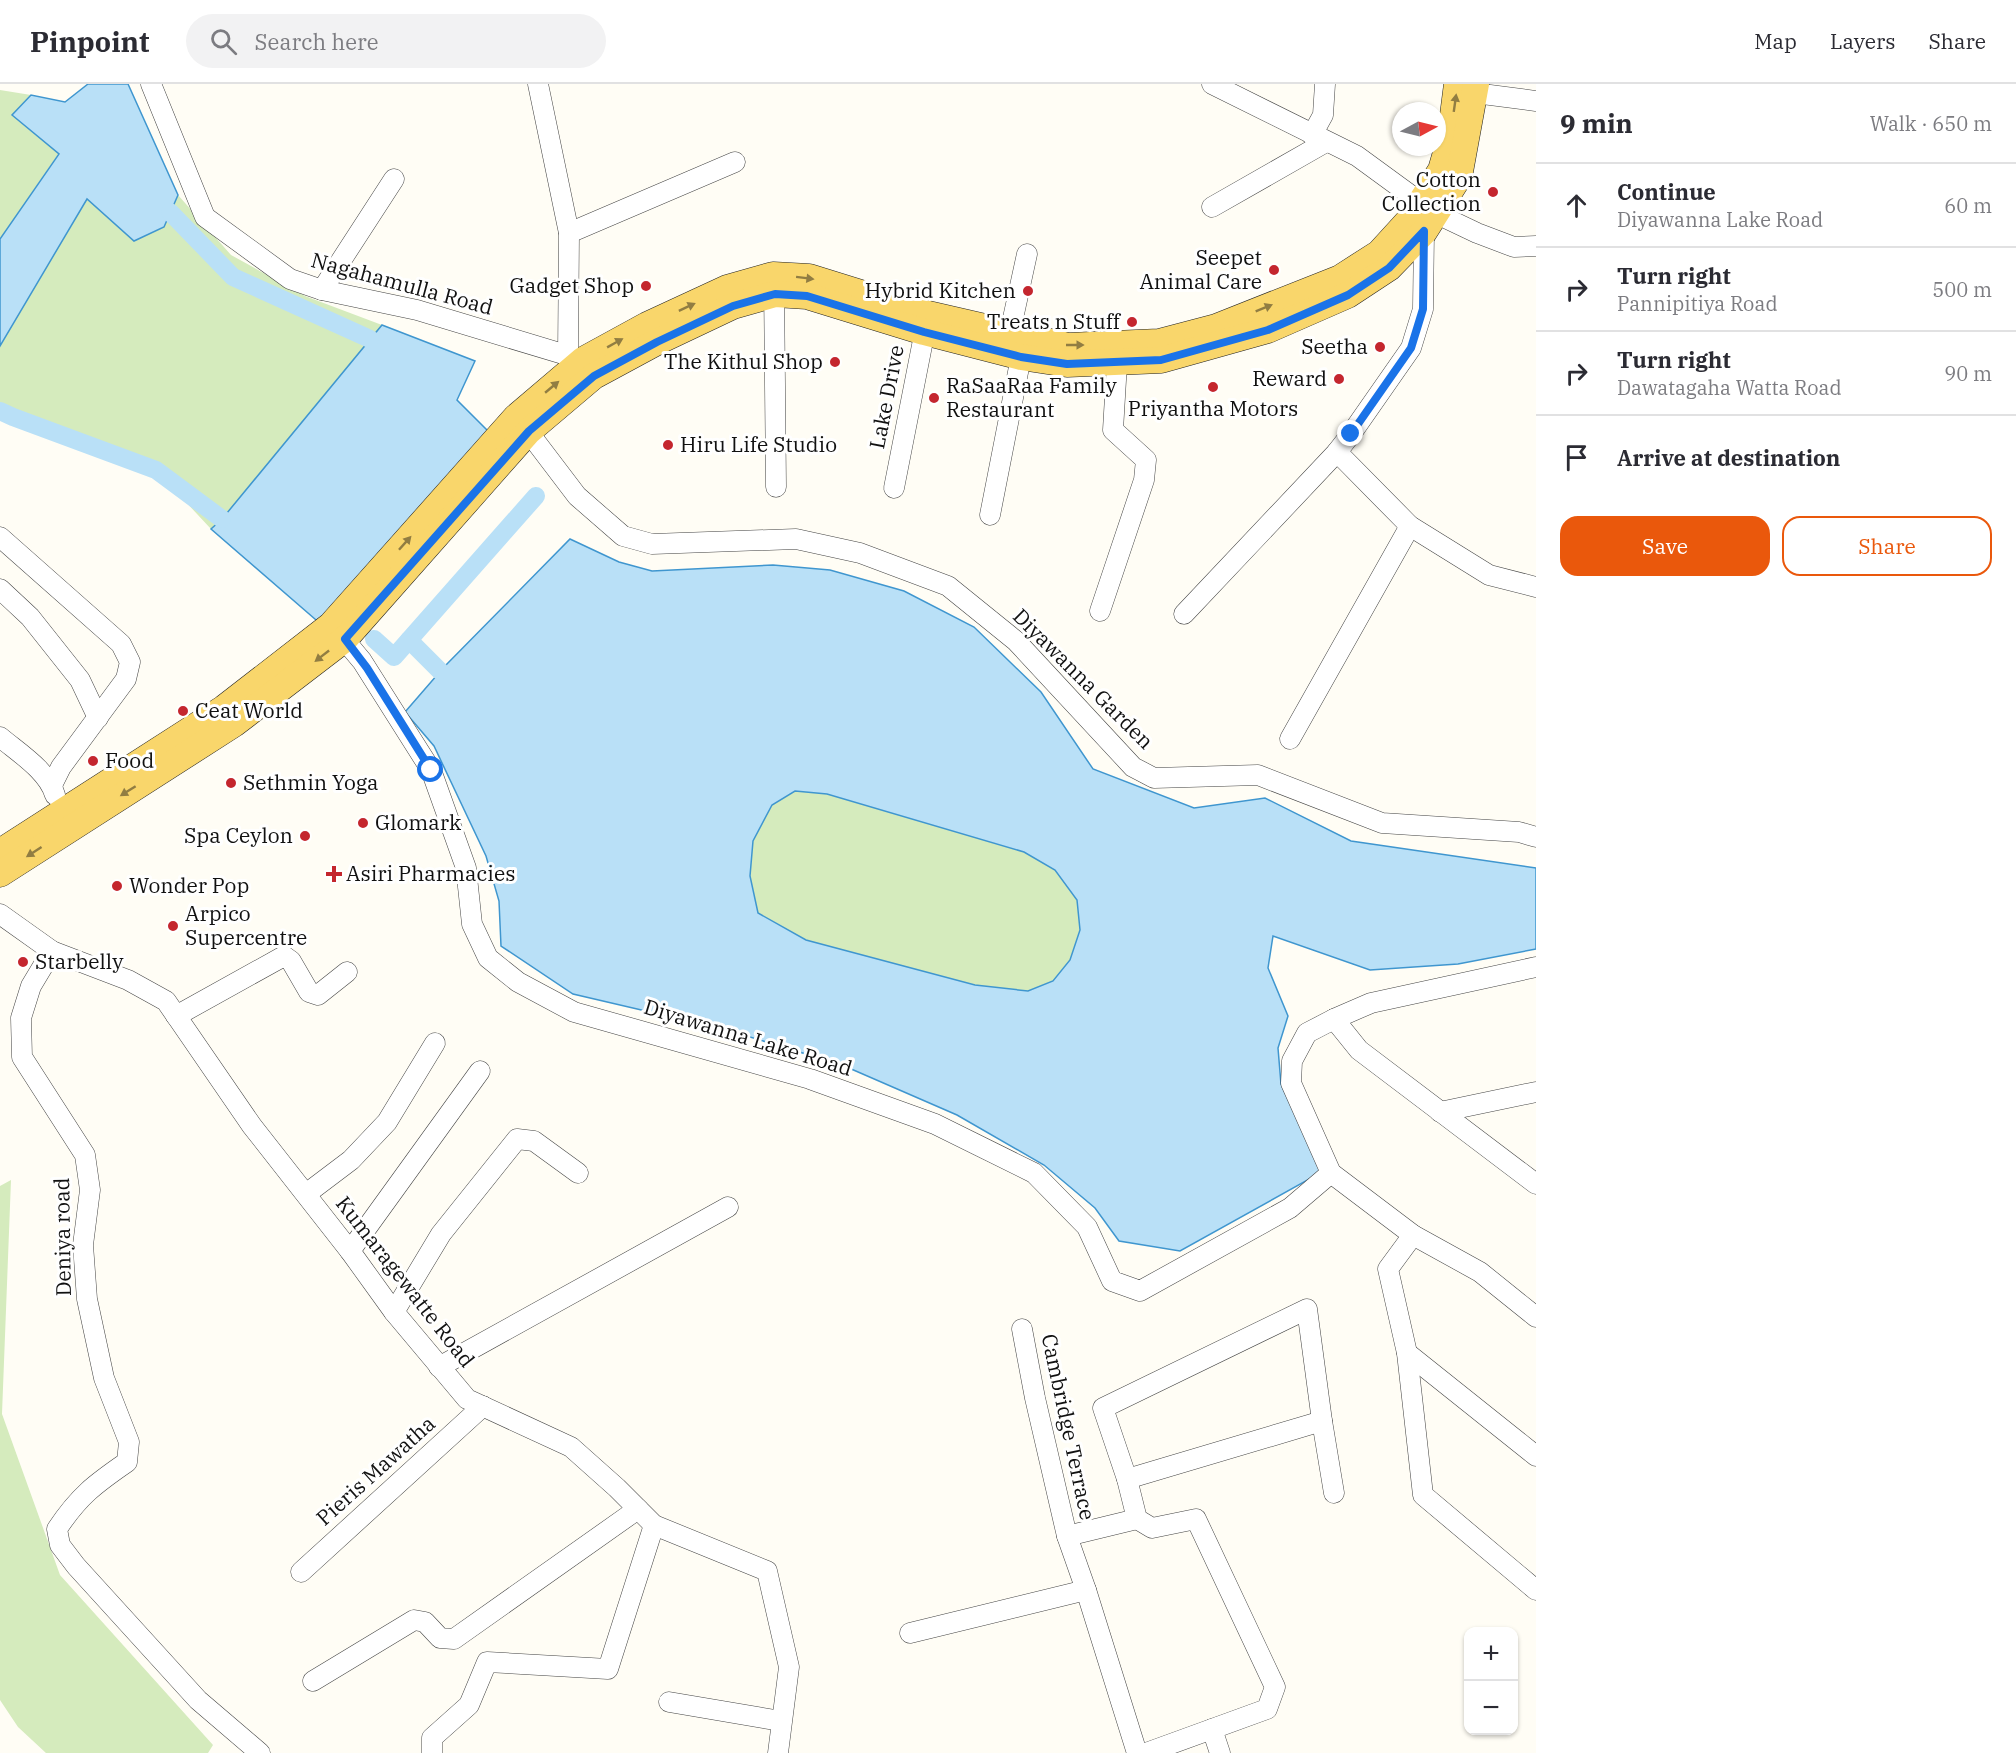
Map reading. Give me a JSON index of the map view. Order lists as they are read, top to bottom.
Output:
{
  "streets": {
    "street": [
      "Nagahamulla Road",
      "Lake Drive",
      "Diyawanna Garden",
      "Diyawanna Lake Road",
      "Deniya road",
      "Kumaragewatte Road",
      "Cambridge Terrace",
      "Pieris Mawatha"
    ]
  },
  "crossings": [
    ["Deniya road", "Kumaragewatte Road"],
    ["Kumaragewatte Road", "Pieris Mawatha"]
  ],
  "places": {
    "other": [
      "Cotton Collection",
      "Seepet Animal Care",
      "Gadget Shop",
      "Hybrid Kitchen",
      "Treats n Stuff",
      "Seetha",
      "The Kithul Shop",
      "Reward",
      "Priyantha Motors",
      "RaSaaRaa Family Restaurant",
      "Hiru Life Studio",
      "Ceat World",
      "Food",
      "Sethmin Yoga",
      "Glomark",
      "Spa Ceylon",
      "Wonder Pop",
      "Arpico Supercentre",
      "Starbelly"
    ],
    "health": ["Asiri Pharmacies"]
  },
  "north": "right",
  "page": {
    "header": "Pinpoint",
    "search": "Search here",
    "nav": ["Map", "Layers", "Share"],
    "heading": ["9 min", "Walk · 650 m"],
    "list": [
      ["Continue", "Diyawanna Lake Road", "60 m"],
      ["Turn right", "Pannipitiya Road", "500 m"],
      ["Turn right", "Dawatagaha Watta Road", "90 m"],
      "Arrive at destination"
    ],
    "buttons": ["Save", "Share"],
    "map_buttons": ["+", "−"]
  }
}
